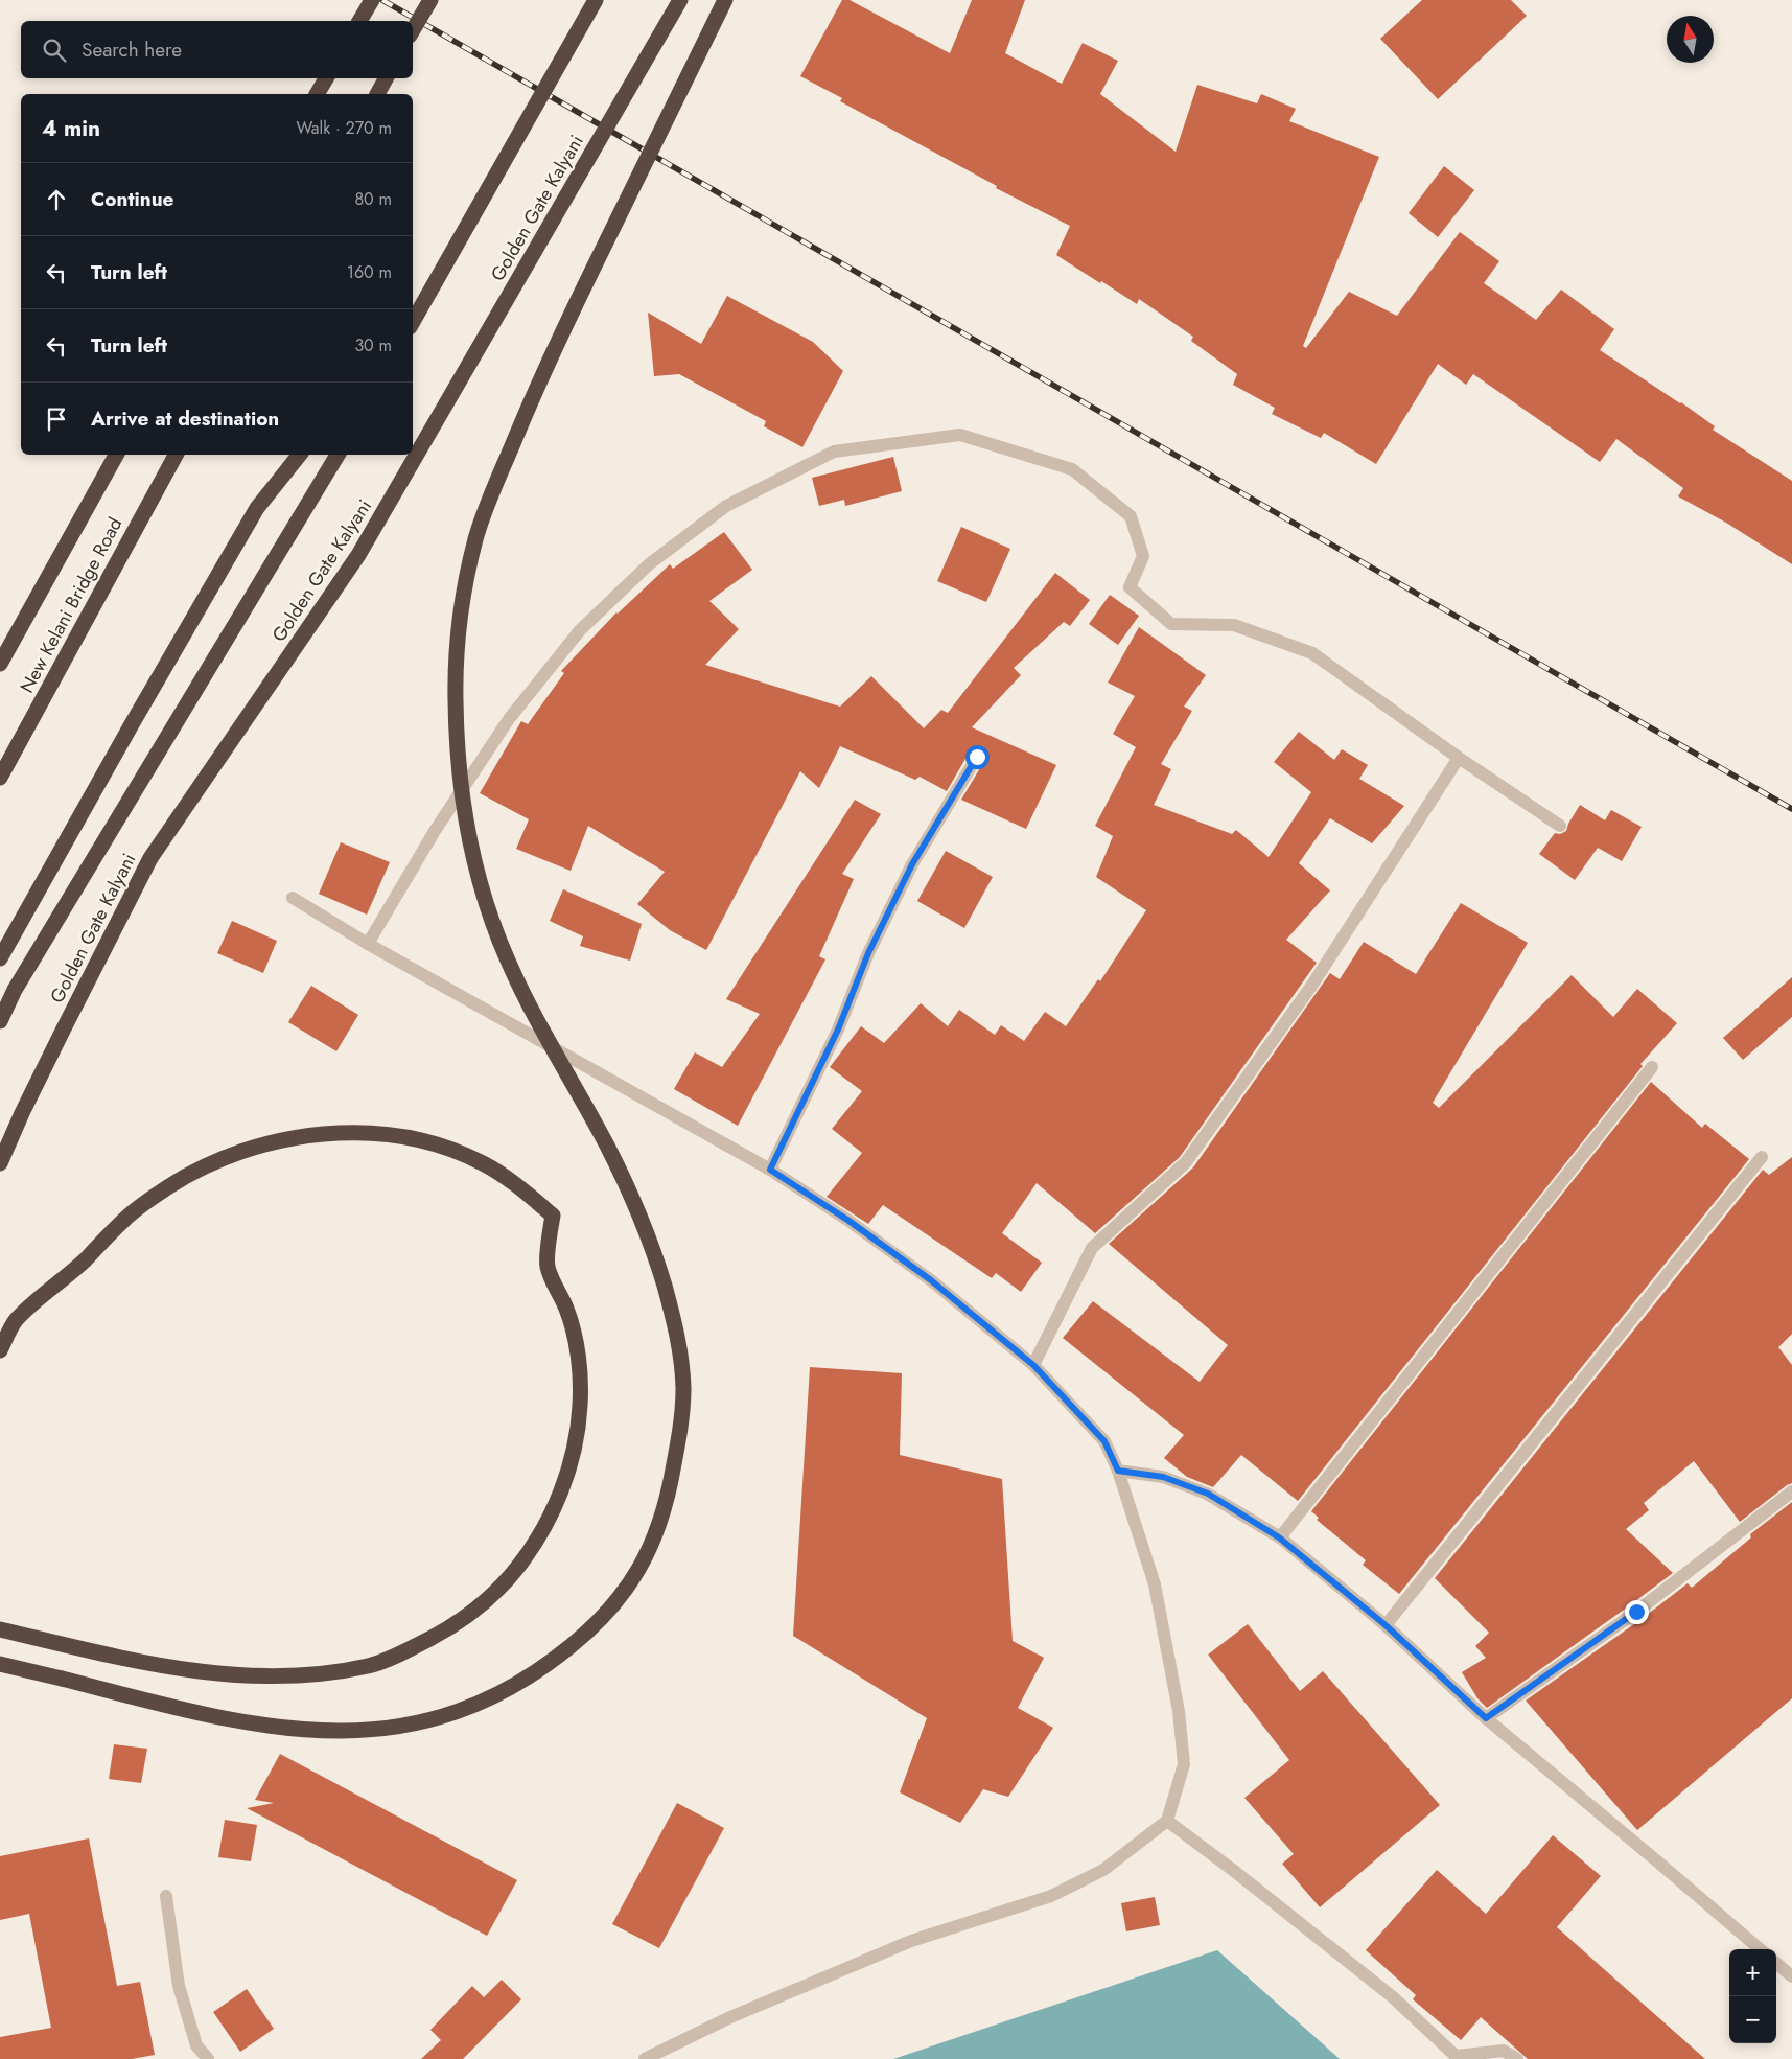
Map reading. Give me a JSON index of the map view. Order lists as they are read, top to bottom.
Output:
{
  "streets": {
    "highway": ["Golden Gate Kalyani", "New Kelani Bridge Road"]
  },
  "north": "top",
  "page": {
    "search": "Search here",
    "heading": ["4 min", "Walk · 270 m"],
    "list": [
      ["Continue", "80 m"],
      ["Turn left", "160 m"],
      ["Turn left", "30 m"],
      "Arrive at destination"
    ],
    "map_buttons": ["+", "−"]
  }
}
